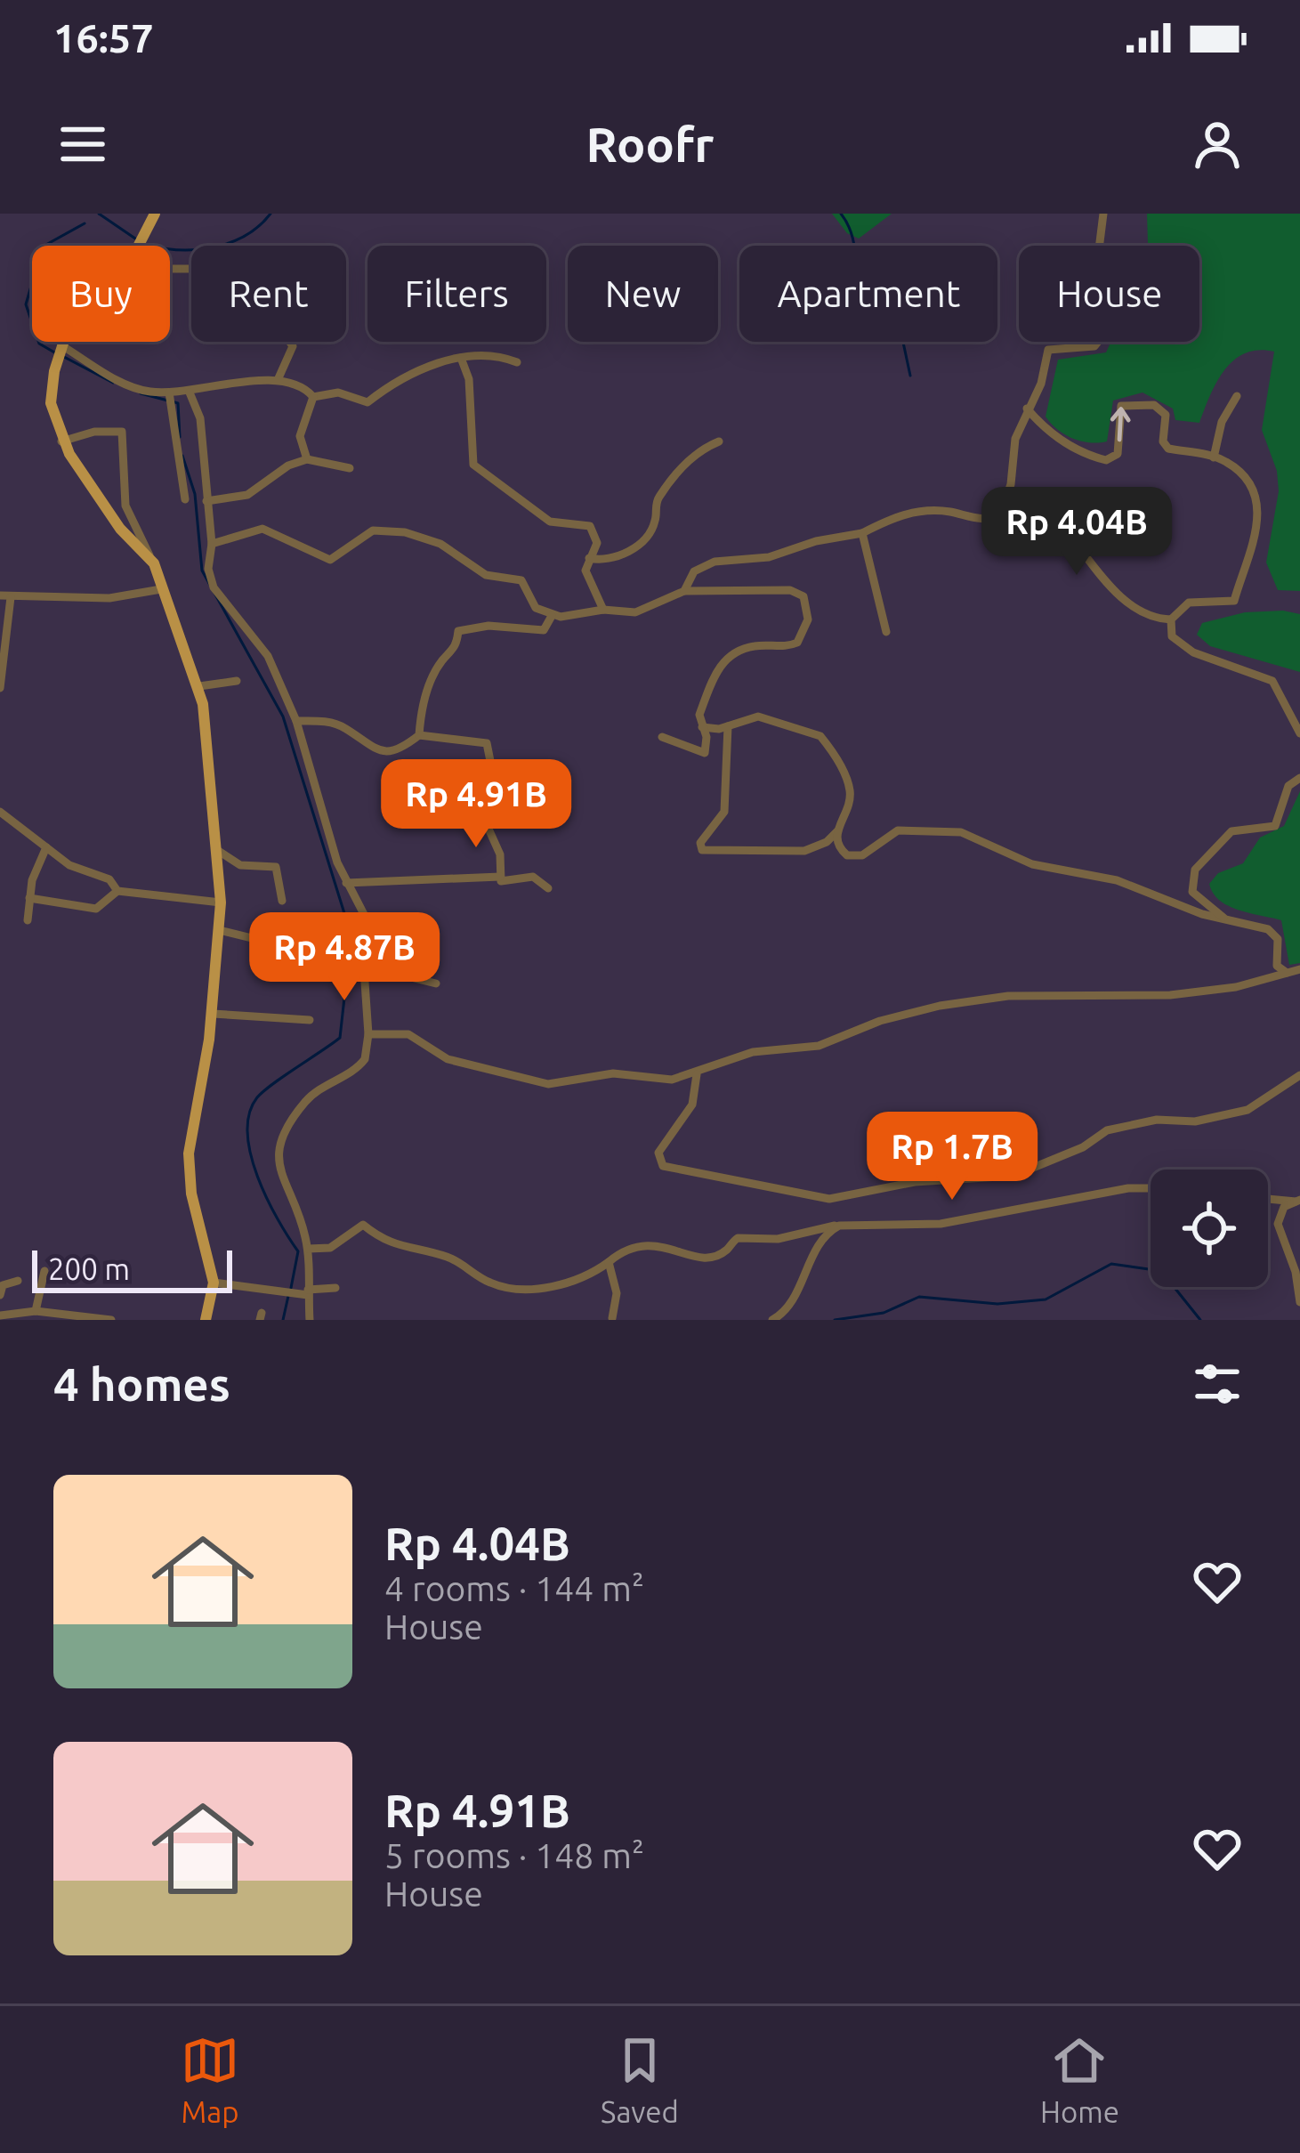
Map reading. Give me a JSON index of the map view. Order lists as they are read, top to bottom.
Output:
{
  "scale_bar": "200 m",
  "page": {
    "status": "16:57",
    "header": "Roofr",
    "chip": [
      "Buy",
      "Rent",
      "Filters",
      "New",
      "Apartment",
      "House"
    ],
    "price": [
      "Rp 4.04B",
      "Rp 4.91B",
      "Rp 4.87B",
      "Rp 1.7B"
    ],
    "scale": "200 m",
    "heading": "4 homes",
    "list": [
      {
        "name": "Rp 4.04B",
        "note": "4 rooms · 144 m² · House"
      },
      {
        "name": "Rp 4.91B",
        "note": "5 rooms · 148 m² · House"
      }
    ],
    "tabs": ["Map", "Saved", "Home"]
  }
}
